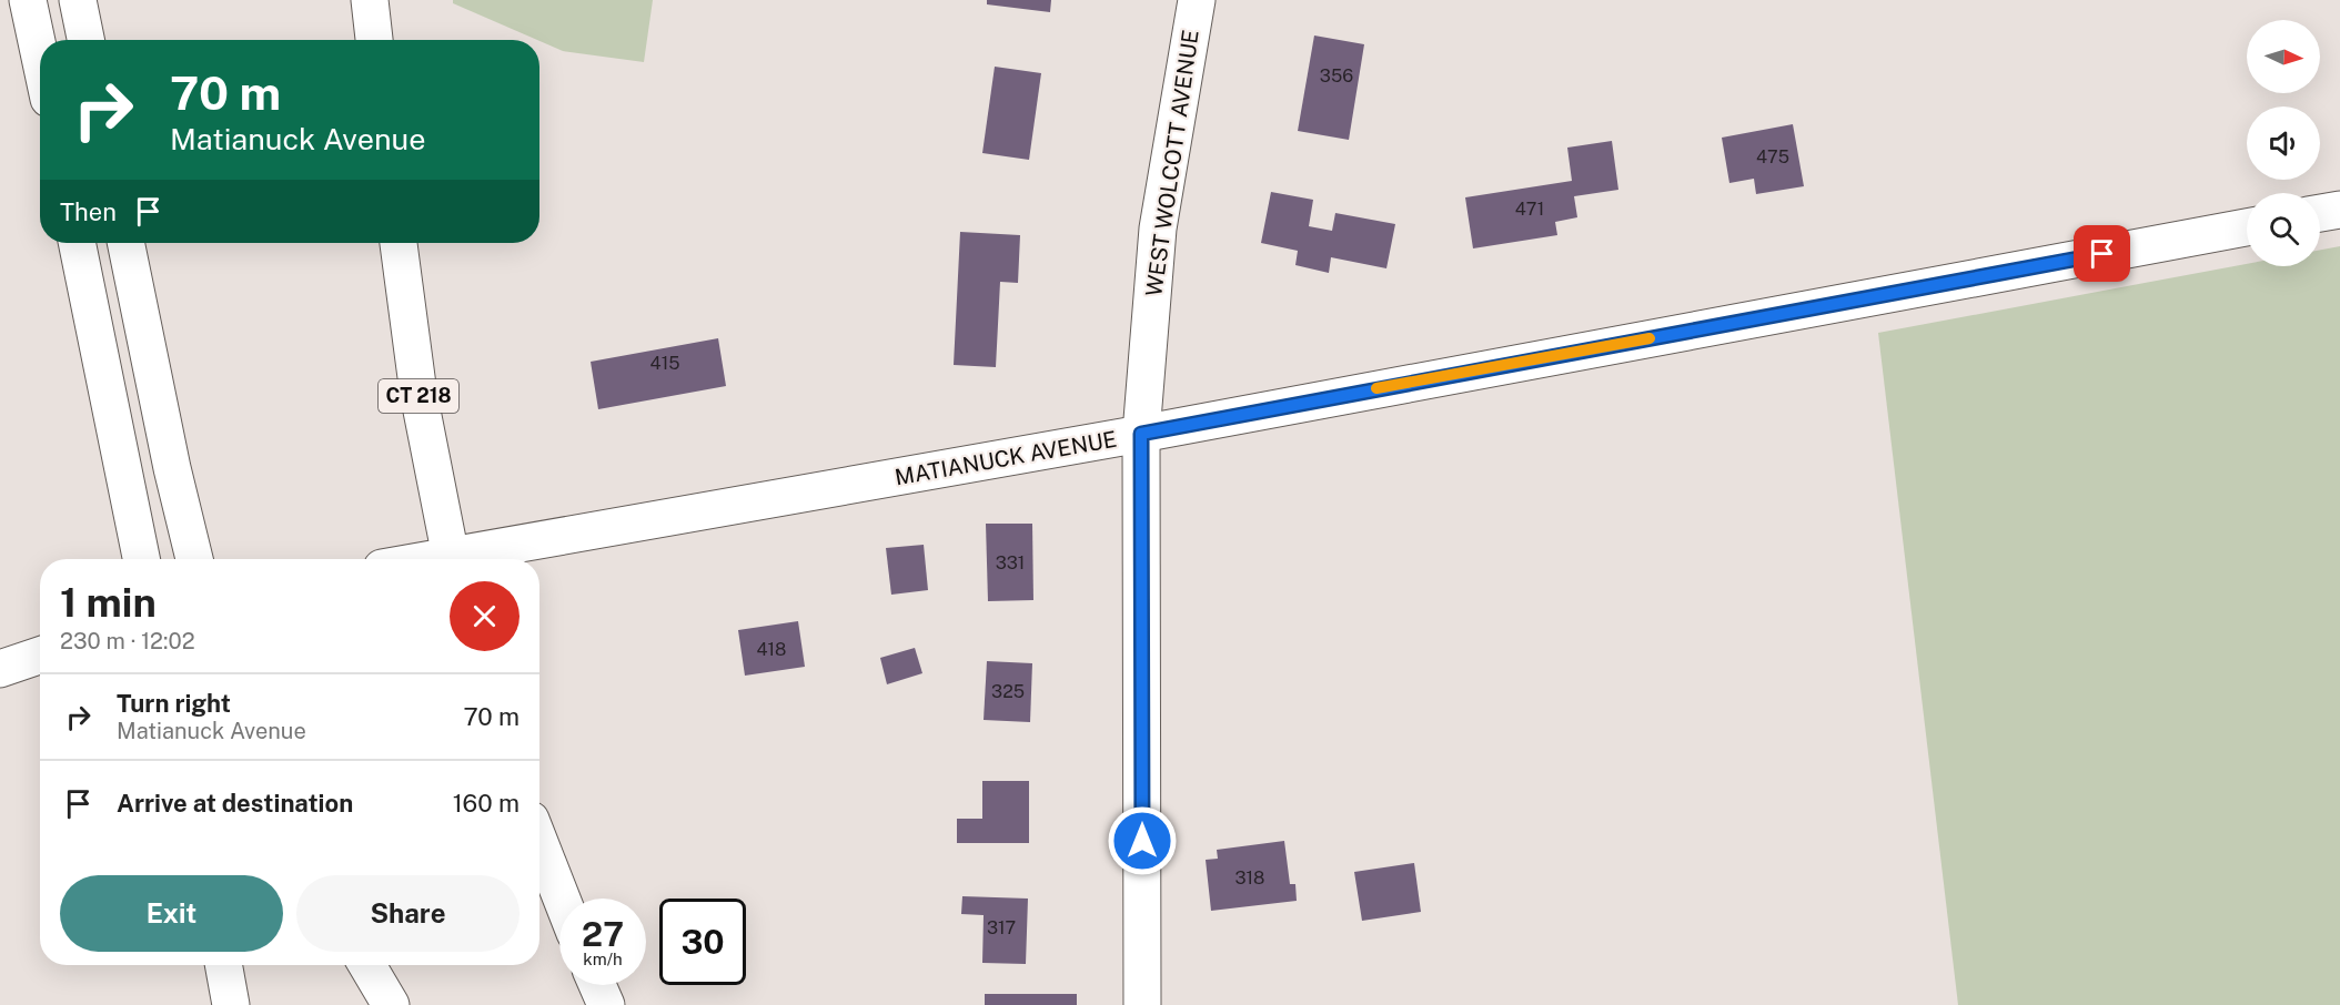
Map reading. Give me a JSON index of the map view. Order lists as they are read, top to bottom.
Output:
{
  "streets": {
    "main road": ["WEST WOLCOTT AVENUE", "CT 218", "MATIANUCK AVENUE"]
  },
  "crossings": [
    ["WEST WOLCOTT AVENUE", "MATIANUCK AVENUE"]
  ],
  "house_numbers": [
    "356",
    "475",
    "471",
    "415",
    "331",
    "418",
    "325",
    "318",
    "317"
  ],
  "north": "right",
  "page": {
    "turn": ["70 m", "Matianuck Avenue"],
    "then": "Then",
    "heading": ["1 min", "230 m · 12:02"],
    "list": [
      {
        "name": "Turn right",
        "note": "Matianuck Avenue",
        "value": "70 m"
      },
      {
        "name": "Arrive at destination",
        "value": "160 m"
      }
    ],
    "buttons": ["Exit", "Share"],
    "speed": "27 km/h",
    "limit": "30"
  }
}
